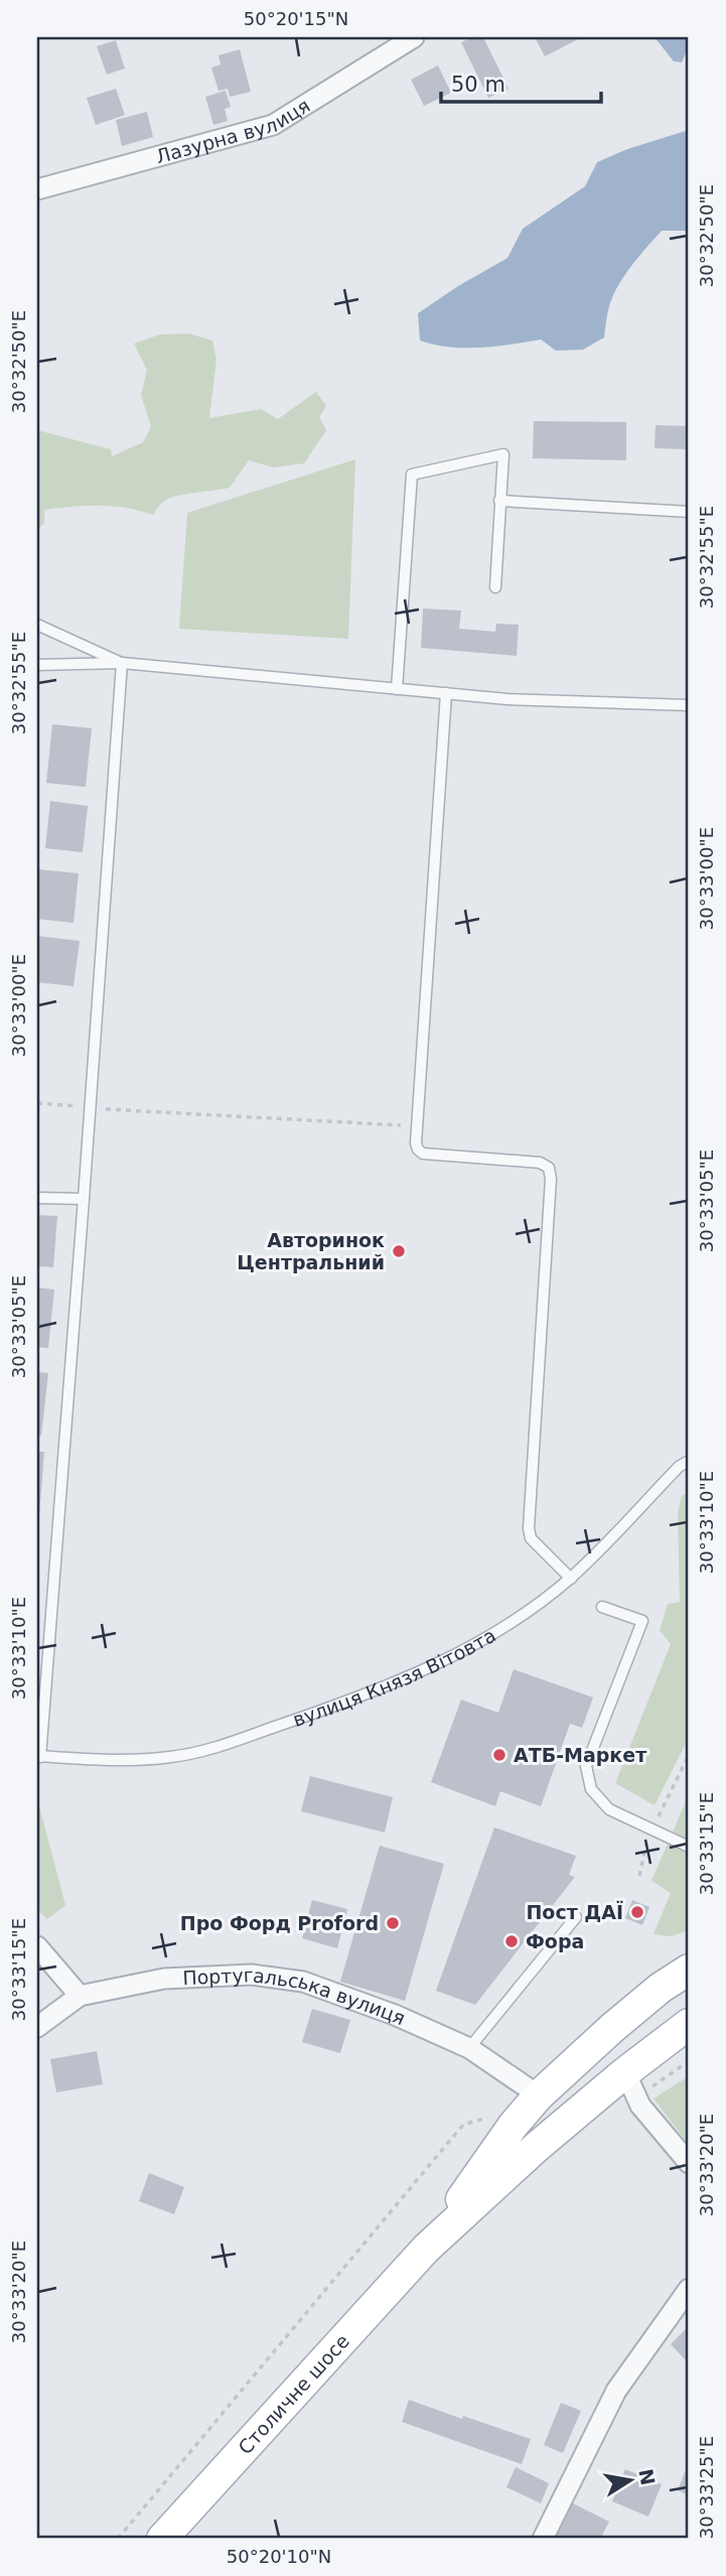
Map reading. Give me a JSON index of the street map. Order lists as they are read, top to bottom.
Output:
{
  "streets": {
    "main road": ["Столичне шосе"],
    "street": ["Лазурна вулиця", "Португальська вулиця"],
    "lane": ["вулиця Князя Вітовта"]
  },
  "crossings": [
    ["Португальська вулиця", "Столичне шосе"]
  ],
  "places": [
    "Авторинок Центральний",
    "АТБ-Маркет",
    "Пост ДАЇ",
    "Про Форд Proford",
    "Фора"
  ],
  "scale_bar": "50 m",
  "north": "right",
  "coordinates": [
    "50°20'15\"N",
    "30°32'50\"E",
    "30°32'55\"E",
    "30°33'00\"E",
    "30°33'05\"E",
    "30°33'10\"E",
    "30°33'15\"E",
    "30°33'20\"E",
    "30°33'25\"E",
    "50°20'10\"N"
  ]
}
